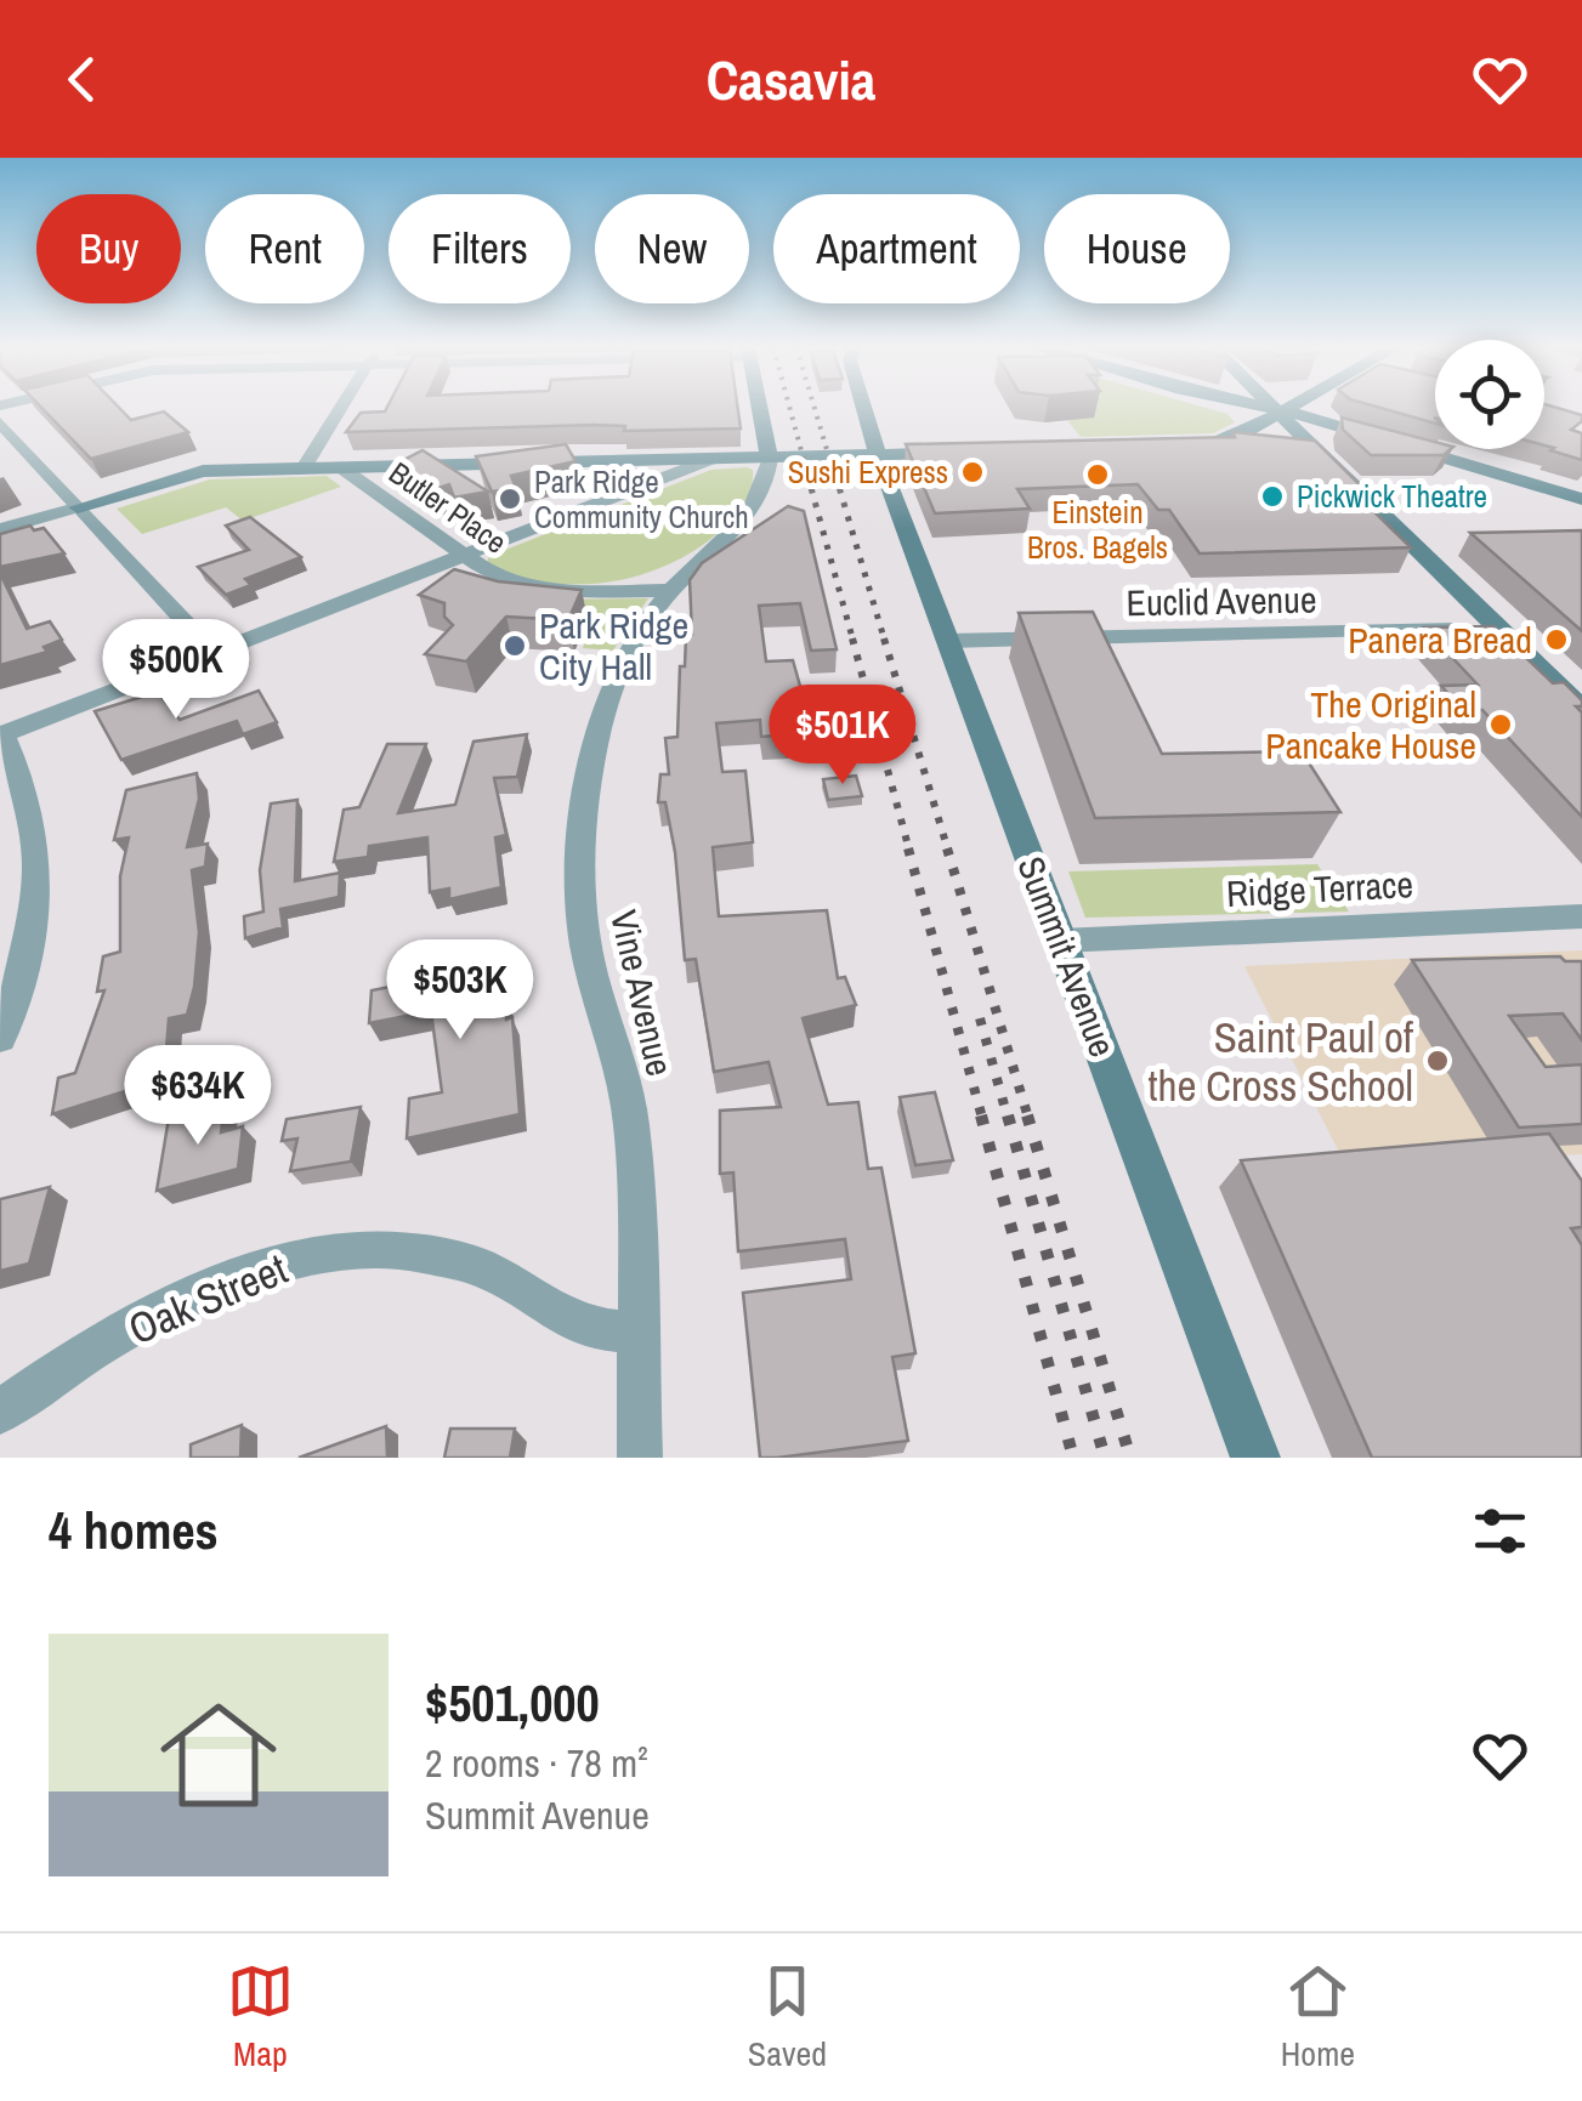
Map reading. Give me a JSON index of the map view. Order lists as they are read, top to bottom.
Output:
{
  "streets": {
    "street": [
      "Butler Place",
      "Euclid Avenue",
      "Ridge Terrace",
      "Summit Avenue",
      "Vine Avenue",
      "Oak Street"
    ]
  },
  "crossings": [
    ["Butler Place", "Vine Avenue"],
    ["Euclid Avenue", "Summit Avenue"],
    ["Ridge Terrace", "Summit Avenue"],
    ["Vine Avenue", "Oak Street"]
  ],
  "places": [
    "Sushi Express",
    "Einstein Bros. Bagels",
    "Pickwick Theatre",
    "Park Ridge Community Church",
    "Panera Bread",
    "Park Ridge City Hall",
    "The Original Pancake House",
    "Saint Paul of the Cross School"
  ],
  "page": {
    "header": "Casavia",
    "chip": [
      "Buy",
      "Rent",
      "Filters",
      "New",
      "Apartment",
      "House"
    ],
    "price": [
      "$500K",
      "$501K",
      "$503K",
      "$634K"
    ],
    "heading": "4 homes",
    "list": [
      {
        "name": "$501,000",
        "note": "2 rooms · 78 m² · Summit Avenue"
      }
    ],
    "tabs": ["Map", "Saved", "Home"]
  }
}
